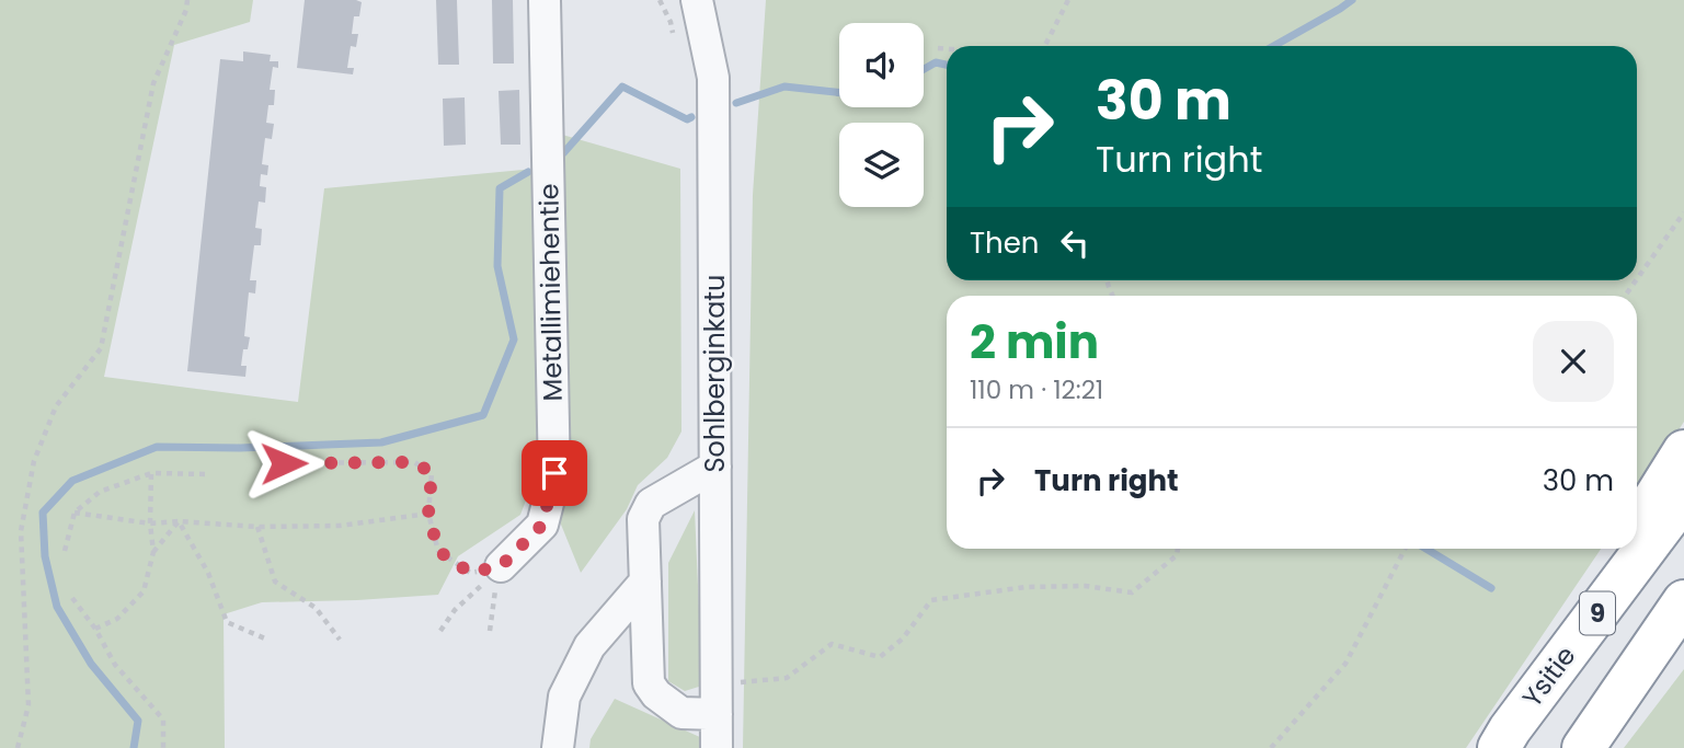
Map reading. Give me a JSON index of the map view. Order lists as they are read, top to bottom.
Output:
{
  "streets": {
    "highway": ["9", "Ysitie"],
    "street": ["Metallimiehentie", "Sohlberginkatu"]
  },
  "page": {
    "turn": ["30 m", "Turn right"],
    "then": "Then",
    "heading": ["2 min", "110 m · 12:21"],
    "list": [
      {
        "name": "Turn right",
        "value": "30 m"
      }
    ]
  }
}
